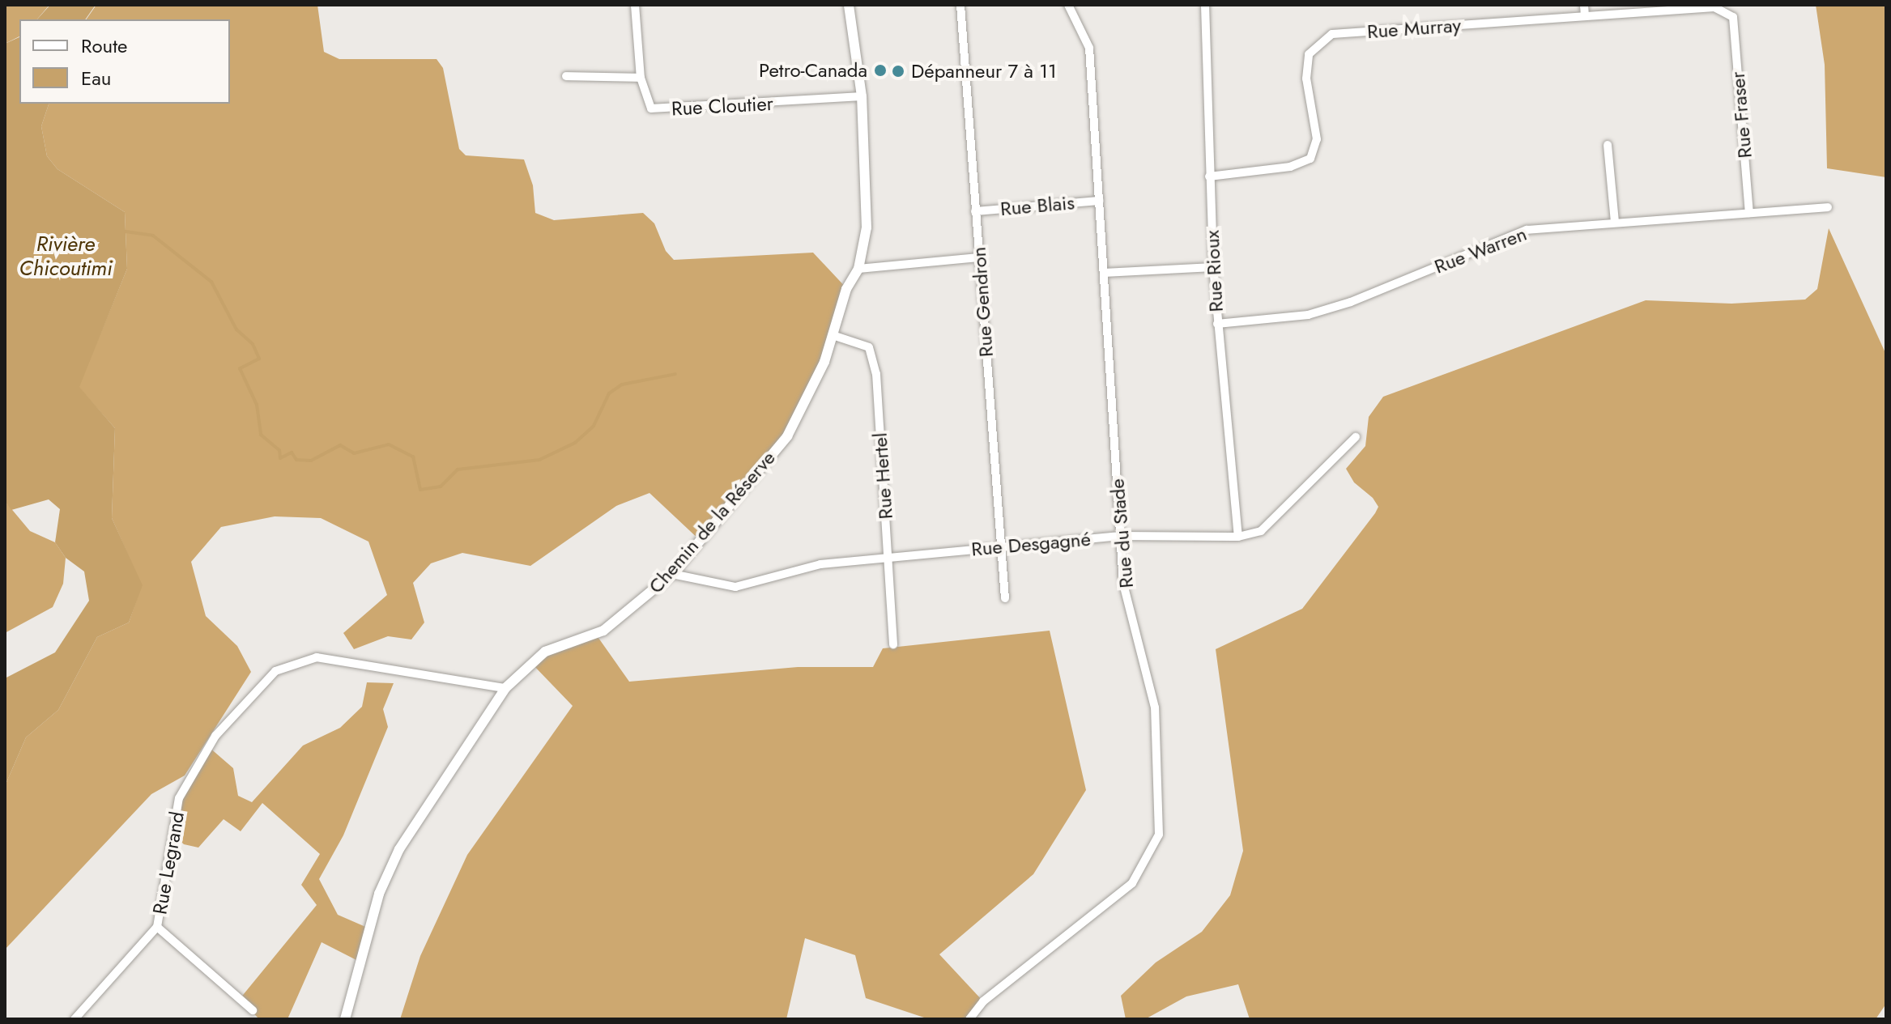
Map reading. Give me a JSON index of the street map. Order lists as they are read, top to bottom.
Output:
{
  "streets": {
    "street": [
      "Rue Murray",
      "Rue Cloutier",
      "Rue Fraser",
      "Rue Blais",
      "Rue Warren",
      "Rue Rioux",
      "Rue Gendron",
      "Rue Hertel",
      "Chemin de la Réserve",
      "Rue du Stade",
      "Rue Desgagné",
      "Rue Legrand"
    ]
  },
  "crossings": [
    ["Rue Murray", "Rue Fraser"],
    ["Rue Murray", "Rue Rioux"],
    ["Rue Cloutier", "Chemin de la Réserve"],
    ["Rue Fraser", "Rue Warren"],
    ["Rue Blais", "Rue Gendron"],
    ["Rue Blais", "Rue du Stade"],
    ["Rue Warren", "Rue Rioux"],
    ["Rue Rioux", "Rue Desgagné"],
    ["Rue Gendron", "Rue Desgagné"],
    ["Rue Hertel", "Chemin de la Réserve"],
    ["Rue Hertel", "Rue Desgagné"],
    ["Chemin de la Réserve", "Rue Desgagné"],
    ["Chemin de la Réserve", "Rue Legrand"],
    ["Rue du Stade", "Rue Desgagné"]
  ],
  "water": ["Rivière Chicoutimi"],
  "places": ["Petro-Canada", "Dépanneur 7 à 11"],
  "legend": ["Route", "Eau"]
}
